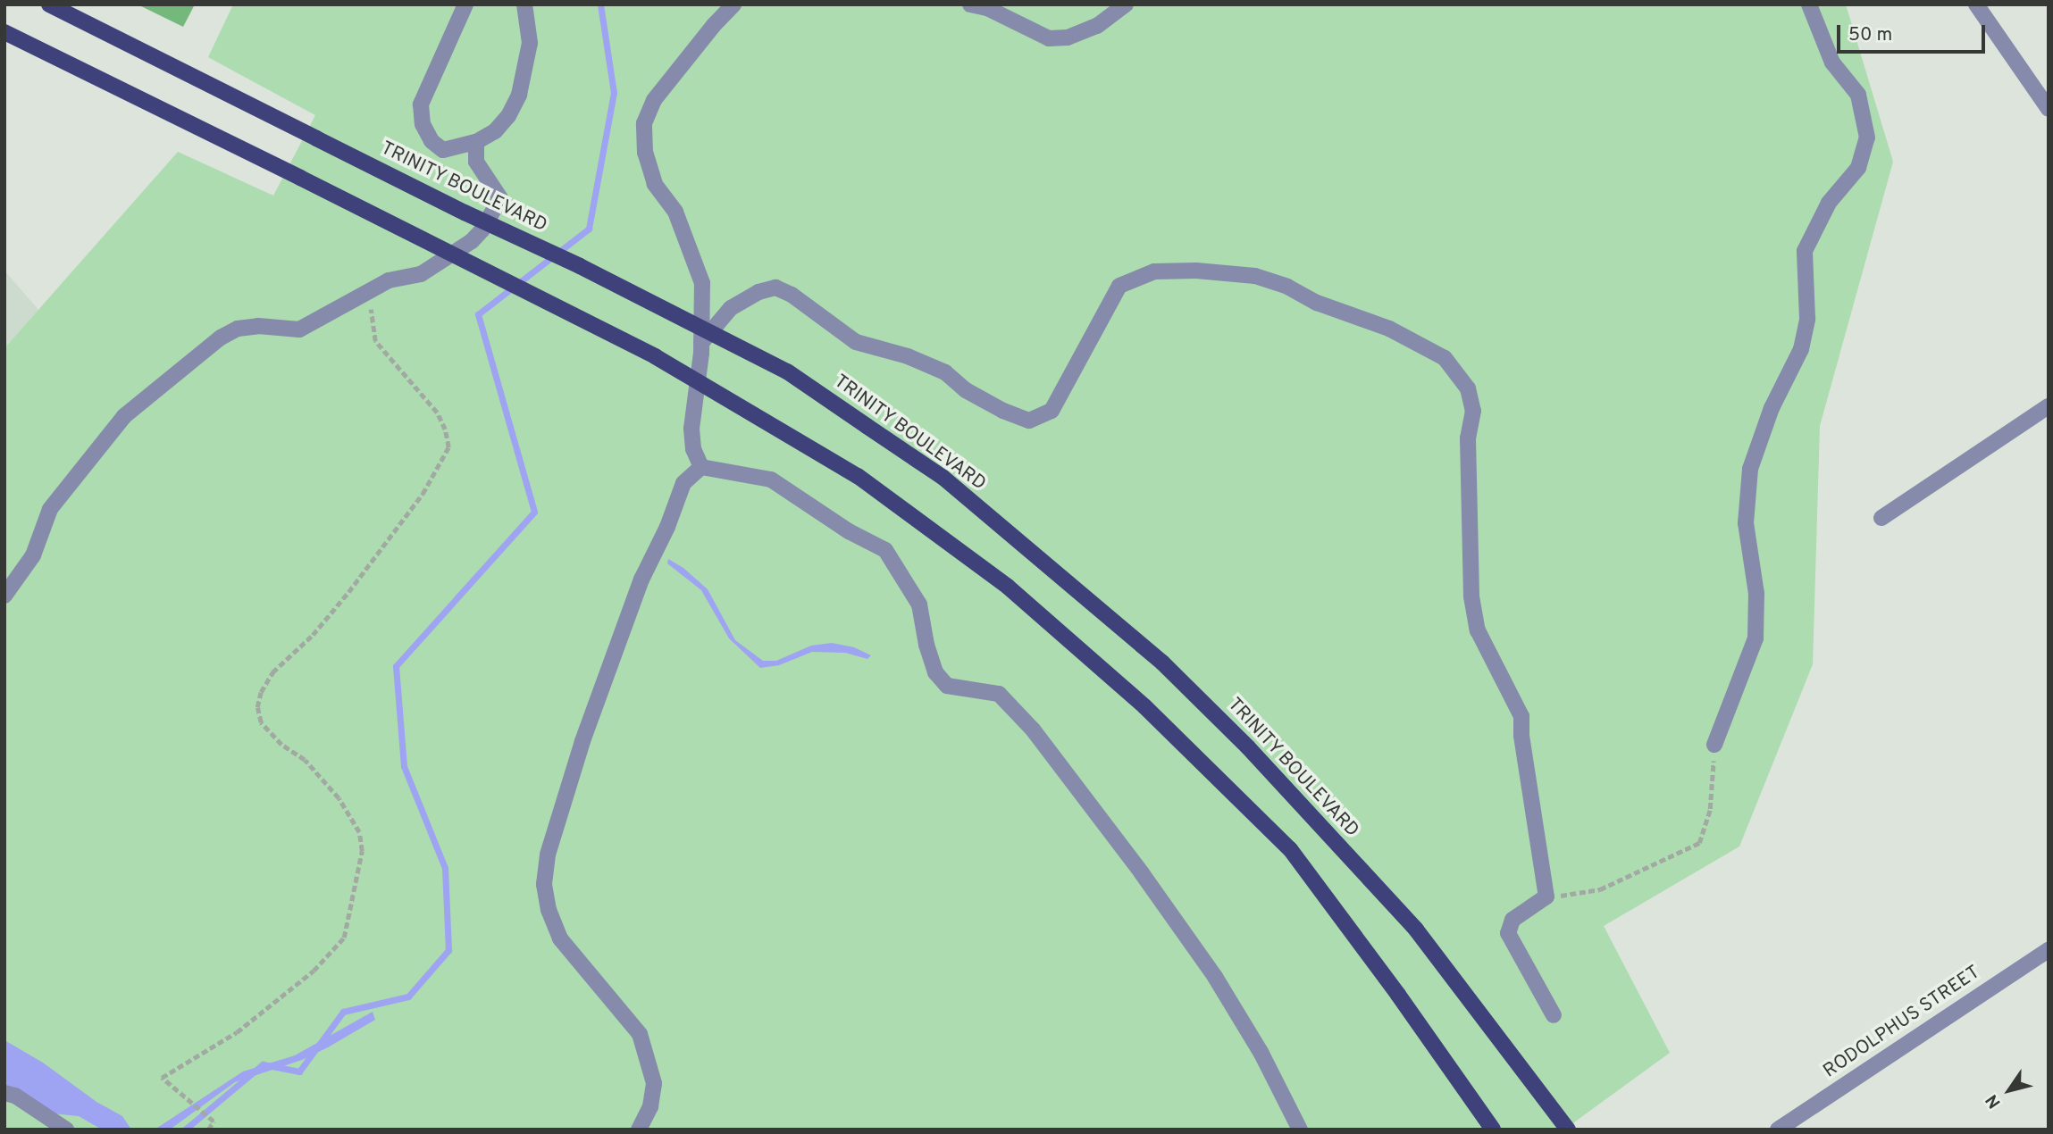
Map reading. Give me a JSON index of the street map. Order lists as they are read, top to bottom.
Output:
{
  "streets": {
    "main road": ["TRINITY BOULEVARD"],
    "street": ["RODOLPHUS STREET"]
  },
  "scale_bar": "50 m",
  "north": "bottom left"
}
